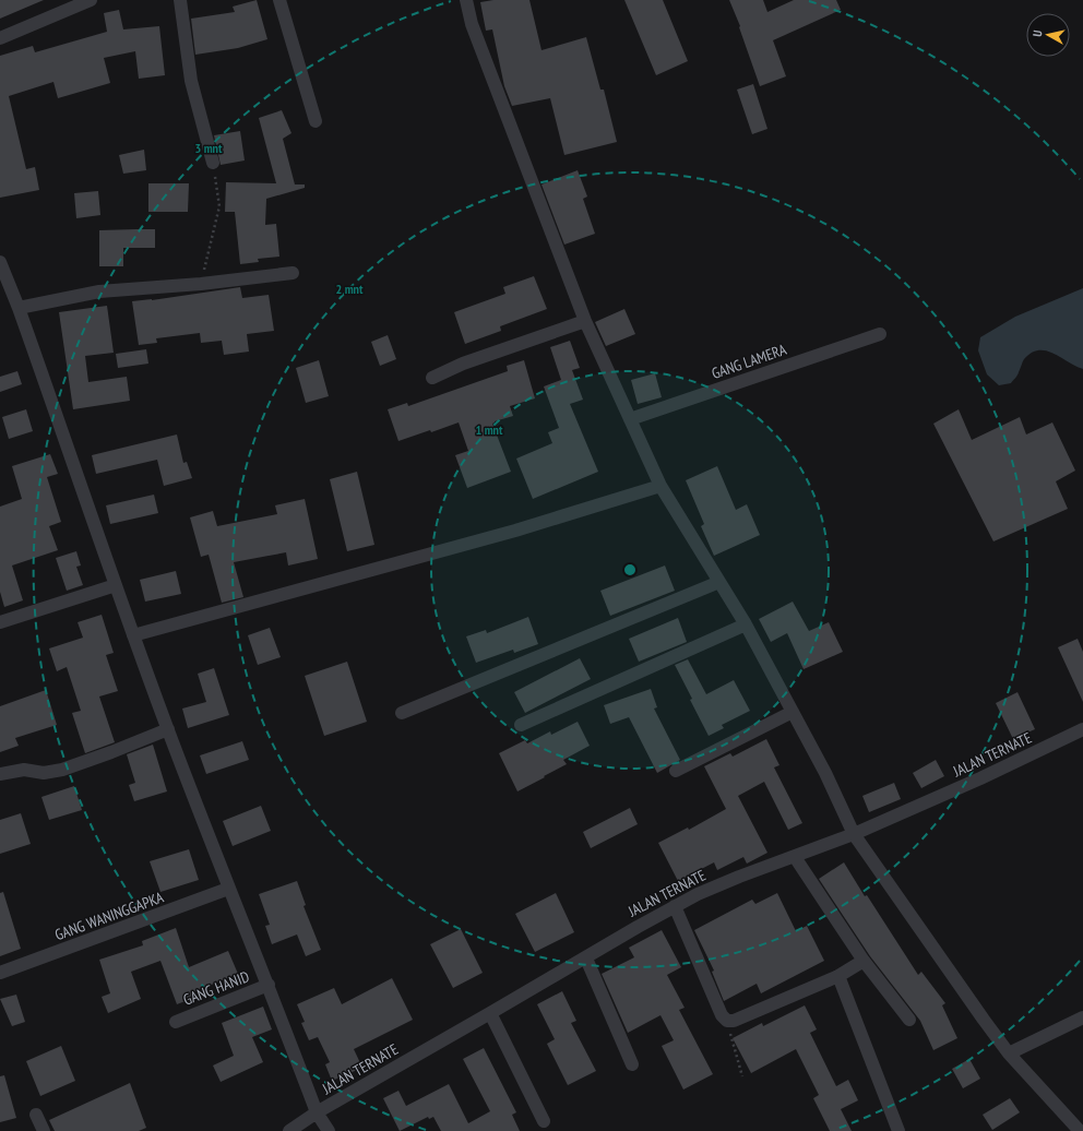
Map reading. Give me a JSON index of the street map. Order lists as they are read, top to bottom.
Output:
{
  "streets": {
    "street": [
      "GANG LAMERA",
      "JALAN TERNATE",
      "GANG WANINGGAPKA",
      "GANG HANID"
    ]
  },
  "north": "left",
  "rings": ["3 mnt", "2 mnt", "1 mnt"]
}
